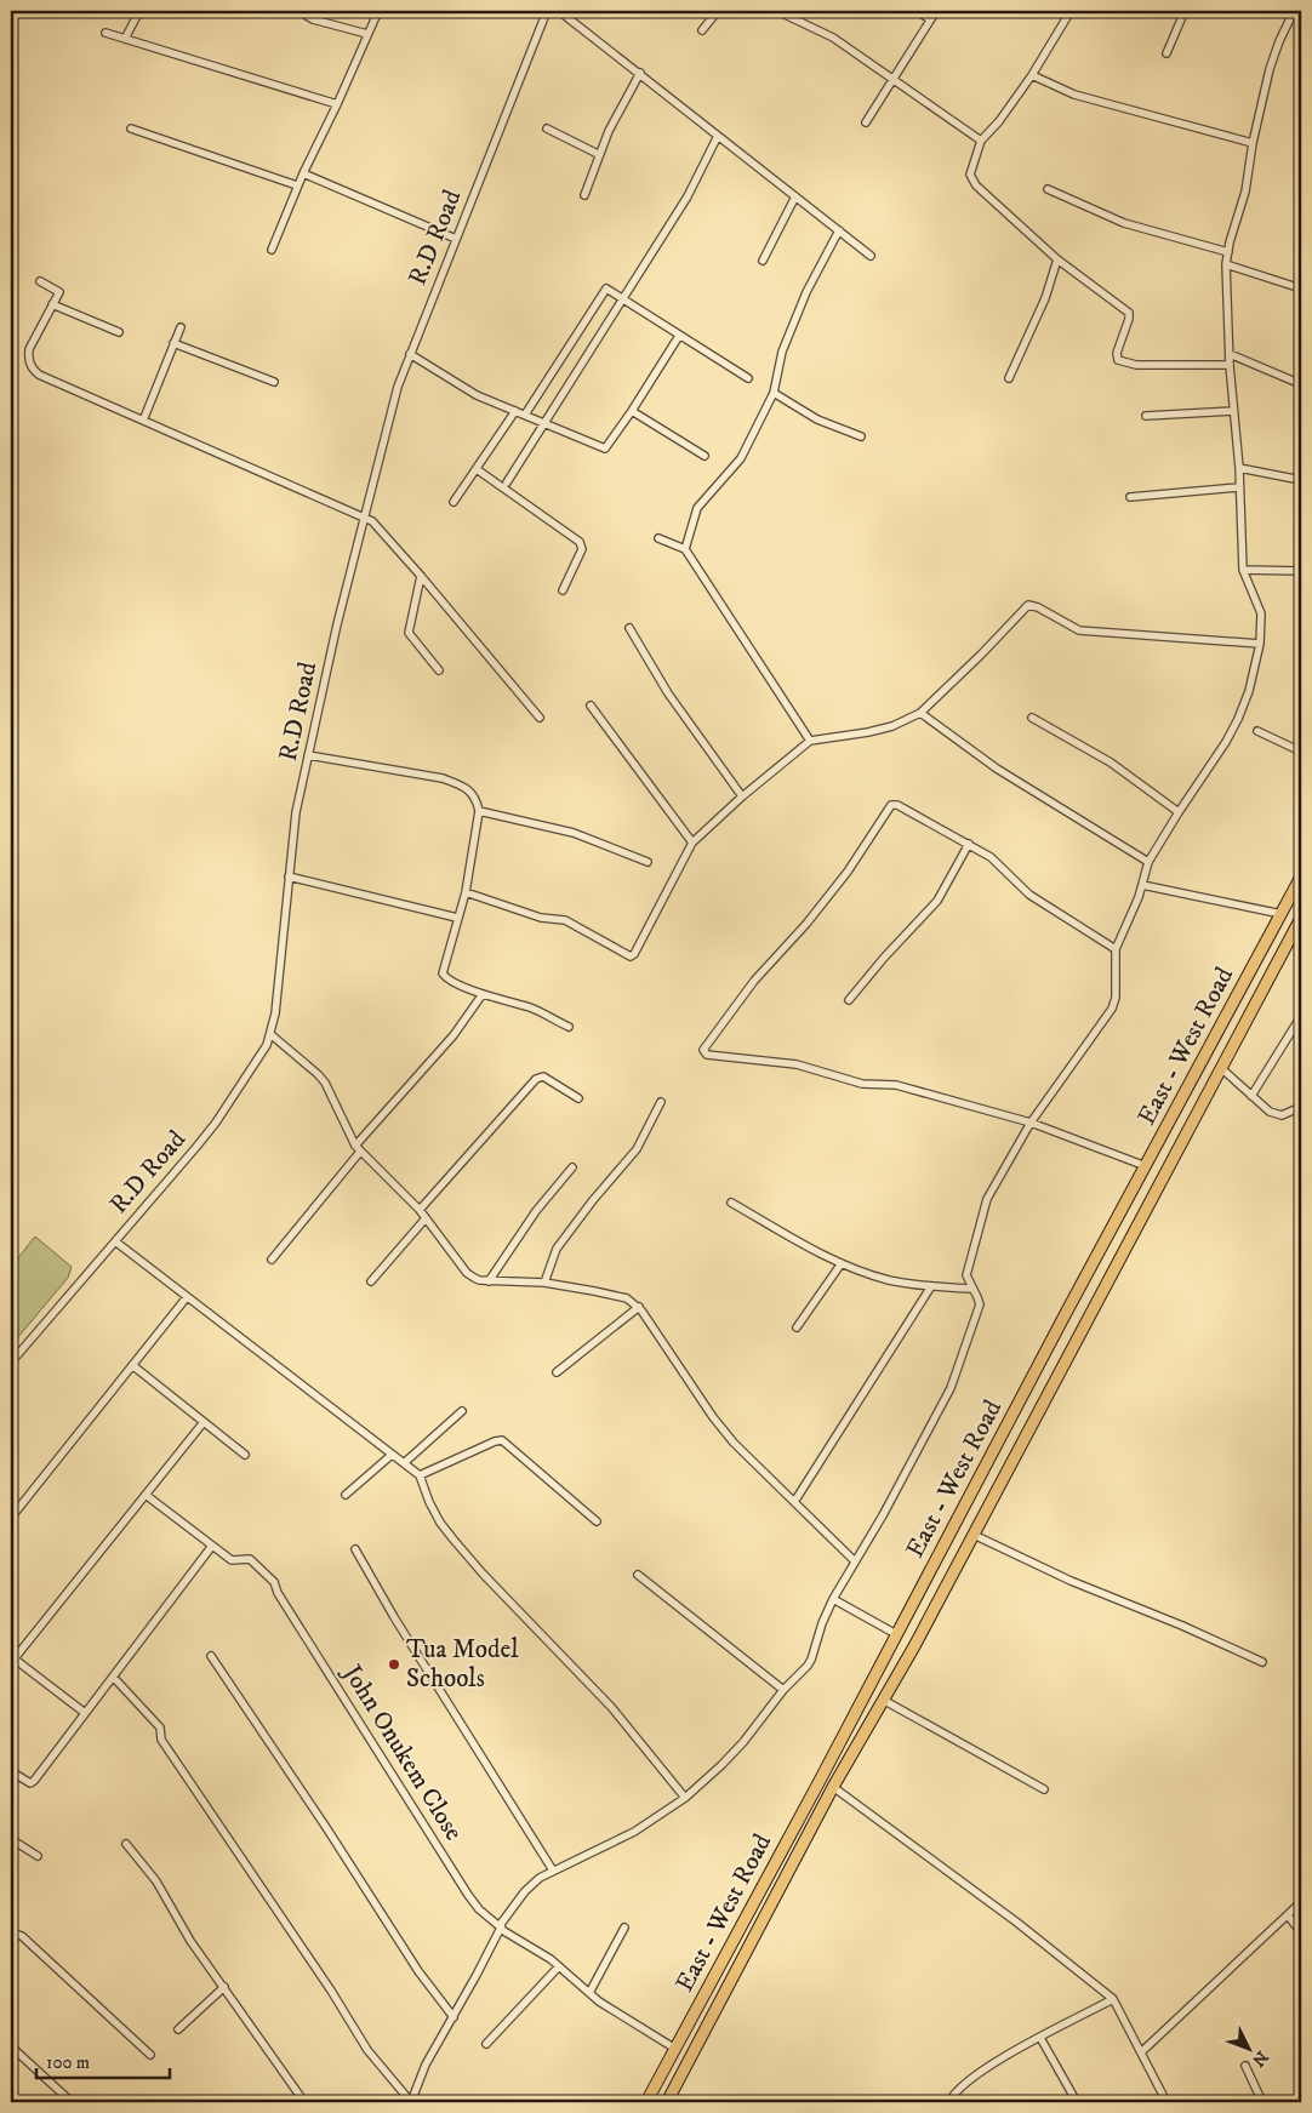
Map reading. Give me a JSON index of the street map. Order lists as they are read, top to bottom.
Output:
{
  "streets": {
    "main road": ["East - West Road"],
    "street": ["R.D Road", "John Onukem Close"]
  },
  "crossings": [
    ["East - West Road", "John Onukem Close"]
  ],
  "places": ["Tua Model Schools"],
  "scale_bar": "100 m",
  "north": "bottom right"
}
